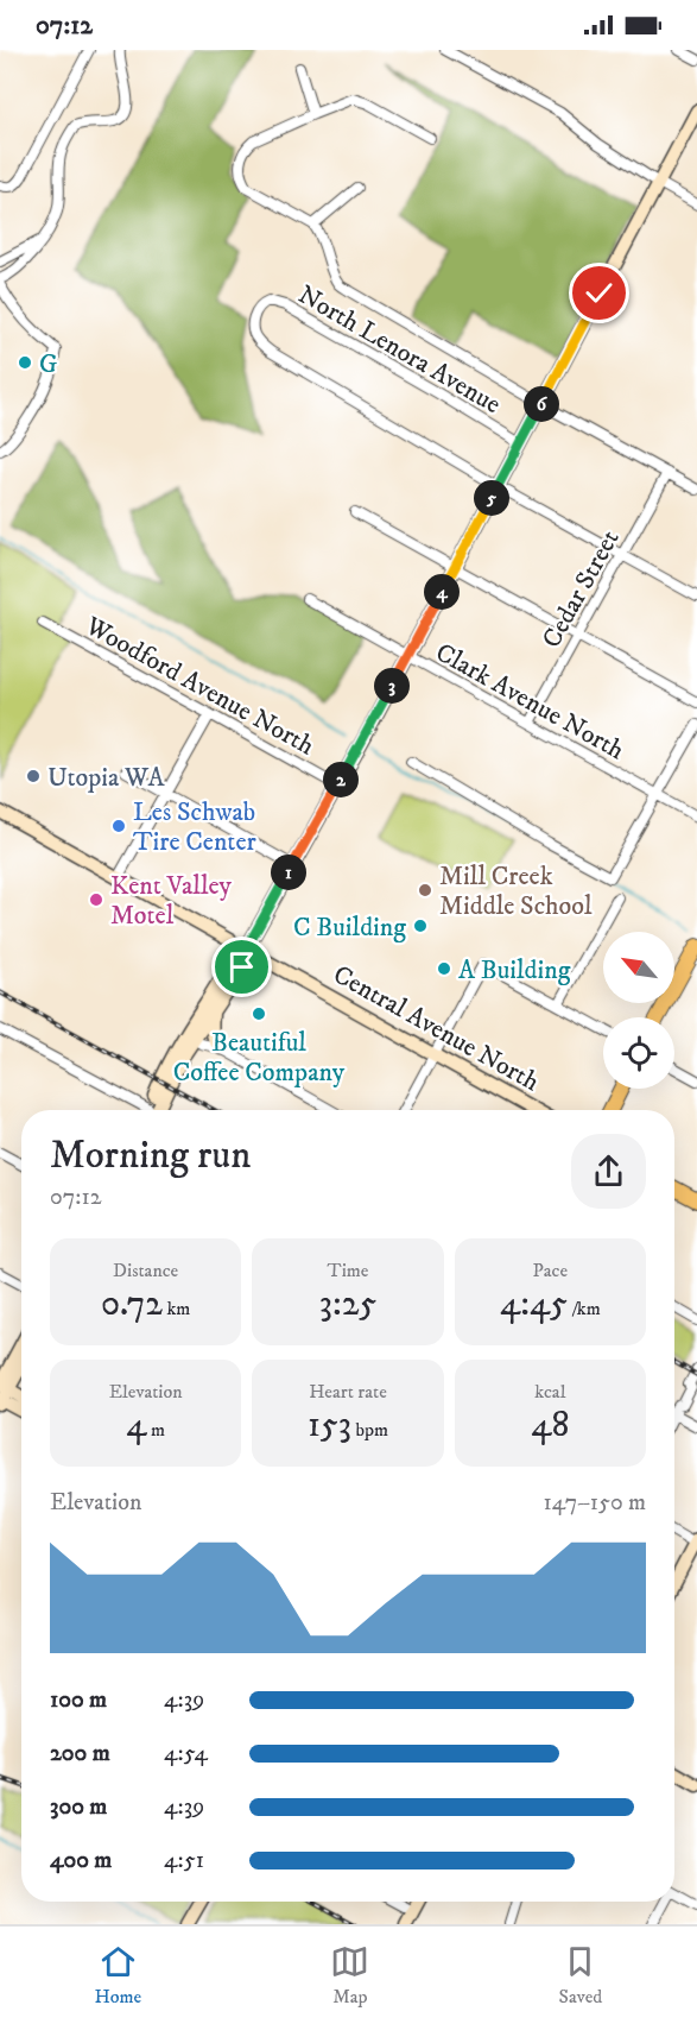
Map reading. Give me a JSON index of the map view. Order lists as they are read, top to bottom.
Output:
{
  "streets": {
    "main road": ["Central Avenue North"],
    "street": [
      "North Lenora Avenue",
      "Cedar Street",
      "Woodford Avenue North",
      "Clark Avenue North"
    ]
  },
  "crossings": [
    ["Cedar Street", "Clark Avenue North"]
  ],
  "places": [
    "G",
    "Utopia WA",
    "Les Schwab Tire Center",
    "Mill Creek Middle School",
    "Kent Valley Motel",
    "C Building",
    "A Building",
    "Beautiful Coffee Company"
  ],
  "north": "top left",
  "page": {
    "status": "07:12",
    "pins": [
      "6",
      "5",
      "4",
      "3",
      "2",
      "1"
    ],
    "heading": ["Morning run", "07:12"],
    "stats": [
      ["Distance", "0.72 km"],
      ["Time", "3:25"],
      ["Pace", "4:45 /km"],
      ["Elevation", "4 m"],
      ["Heart rate", "153 bpm"],
      ["kcal", "48"]
    ],
    "chart": ["Elevation", "147–150 m"],
    "list": [
      {
        "name": "100 m",
        "note": "4:39"
      },
      {
        "name": "200 m",
        "note": "4:54"
      },
      {
        "name": "300 m",
        "note": "4:39"
      },
      {
        "name": "400 m",
        "note": "4:51"
      }
    ],
    "tabs": ["Home", "Map", "Saved"]
  }
}
